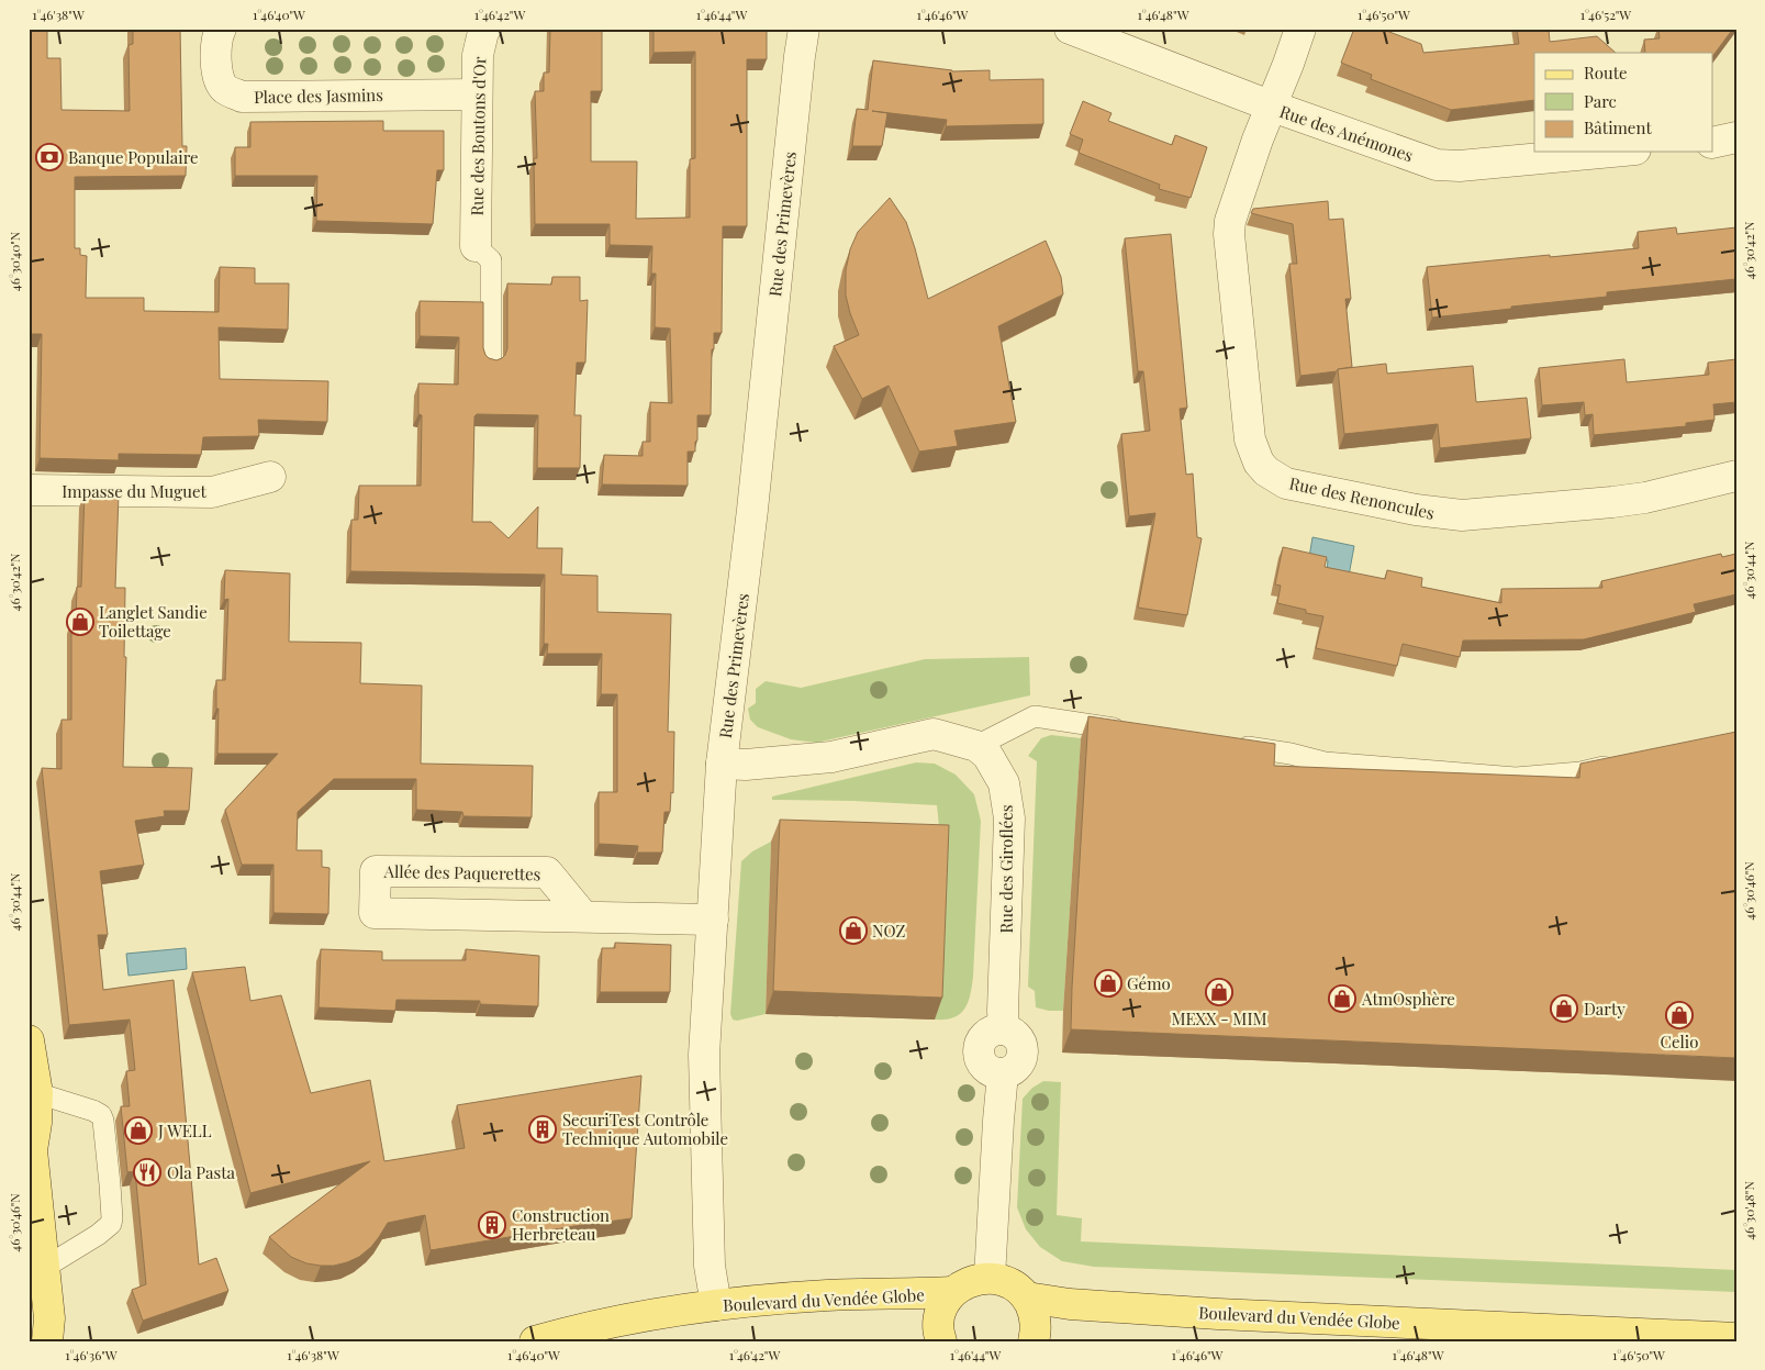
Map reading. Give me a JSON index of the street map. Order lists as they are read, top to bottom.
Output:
{
  "streets": {
    "main road": ["Boulevard du Vendée Globe"],
    "street": [
      "Place des Jasmins",
      "Rue des Anémones",
      "Rue des Boutons d'Or",
      "Rue des Primevères",
      "Impasse du Muguet",
      "Rue des Renoncules",
      "Rue des Giroflées",
      "Allée des Paquerettes"
    ]
  },
  "crossings": [
    ["Place des Jasmins", "Rue des Boutons d'Or"],
    ["Rue des Anémones", "Rue des Renoncules"],
    ["Rue des Primevères", "Allée des Paquerettes"],
    ["Rue des Primevères", "Boulevard du Vendée Globe"]
  ],
  "places": {
    "bank": ["Banque Populaire"],
    "shop": [
      "Langlet Sandie Toilettage",
      "NOZ",
      "Gémo",
      "MEXX - MIM",
      "AtmOsphère",
      "Darty",
      "Celio",
      "J WELL"
    ],
    "building": ["SecuriTest Contrôle Technique Automobile", "Construction Herbreteau"],
    "restaurant": ["Ola Pasta"]
  },
  "legend": ["Route", "Parc", "Bâtiment"],
  "coordinates": [
    "1°46'38\"W",
    "1°46'40\"W",
    "1°46'42\"W",
    "1°46'44\"W",
    "1°46'46\"W",
    "1°46'48\"W",
    "1°46'50\"W",
    "1°46'52\"W",
    "46°30'42\"N",
    "46°30'40\"N",
    "46°30'44\"N",
    "46°30'46\"N",
    "46°30'48\"N",
    "1°46'36\"W"
  ]
}
